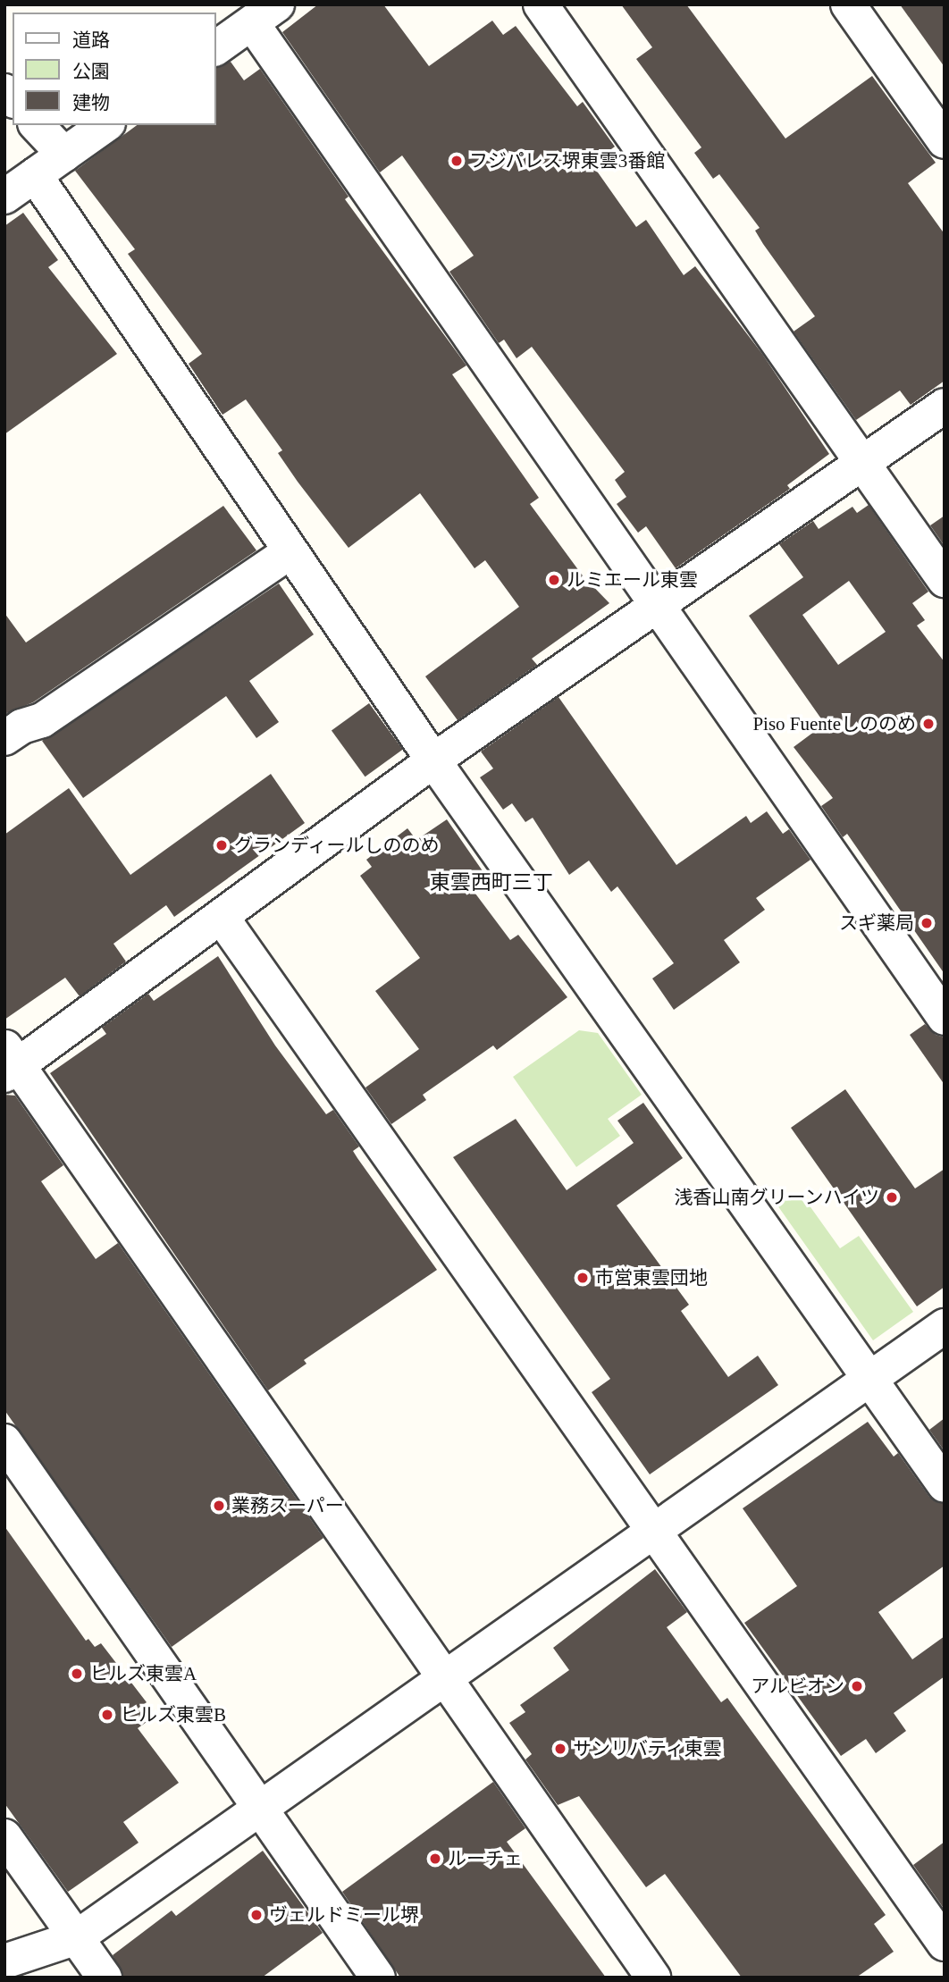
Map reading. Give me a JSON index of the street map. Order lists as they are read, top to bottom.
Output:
{
  "districts": ["東雲西町三丁"],
  "places": [
    "フジパレス堺東雲3番館",
    "ルミエール東雲",
    "Piso Fuenteしののめ",
    "グランディールしののめ",
    "スギ薬局",
    "浅香山南グリーンハイツ",
    "市営東雲団地",
    "業務スーパー",
    "ヒルズ東雲A",
    "アルビオン",
    "ヒルズ東雲B",
    "サンリバティ東雲",
    "ルーチェ",
    "ヴェルドミール堺"
  ],
  "legend": ["道路", "公園", "建物"]
}
